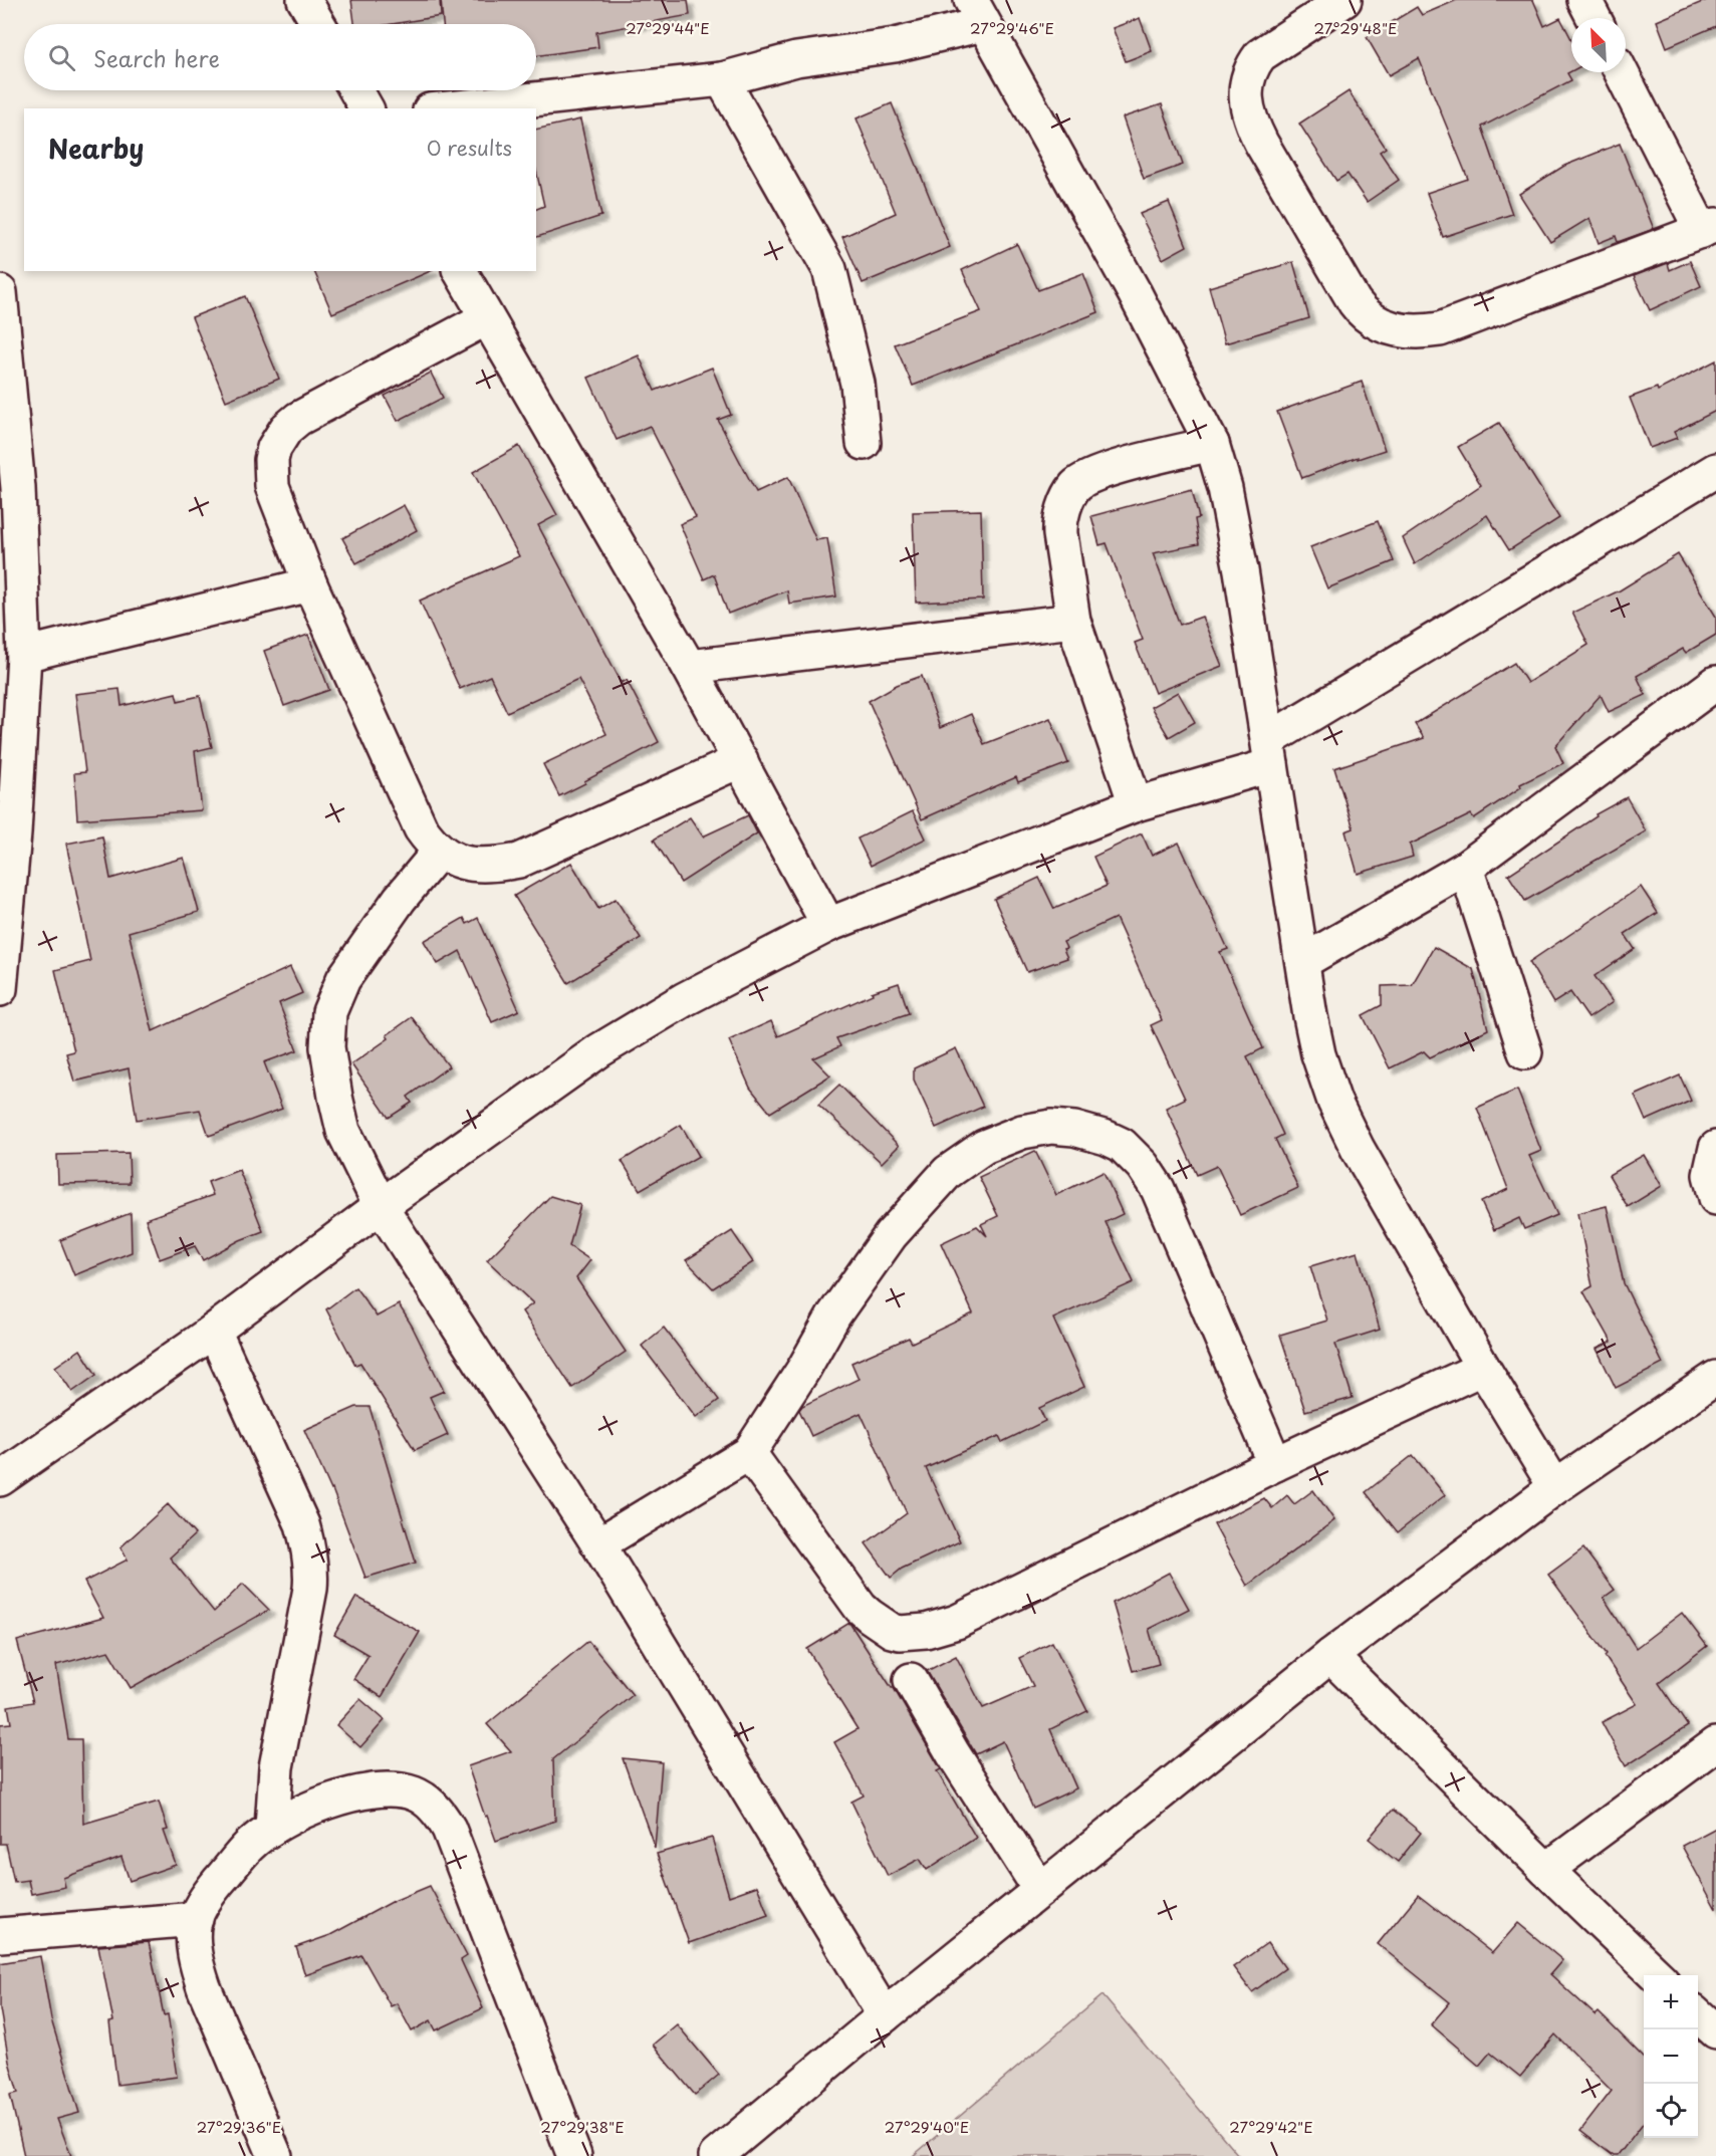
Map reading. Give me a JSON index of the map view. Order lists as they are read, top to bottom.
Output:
{
  "north": "top left",
  "page": {
    "search": "Search here",
    "heading": ["Nearby", "0 results"],
    "map_buttons": ["+", "−"]
  },
  "coordinates": [
    "27°29'44\"E",
    "27°29'46\"E",
    "27°29'48\"E",
    "27°29'36\"E",
    "27°29'38\"E",
    "27°29'40\"E",
    "27°29'42\"E"
  ]
}
